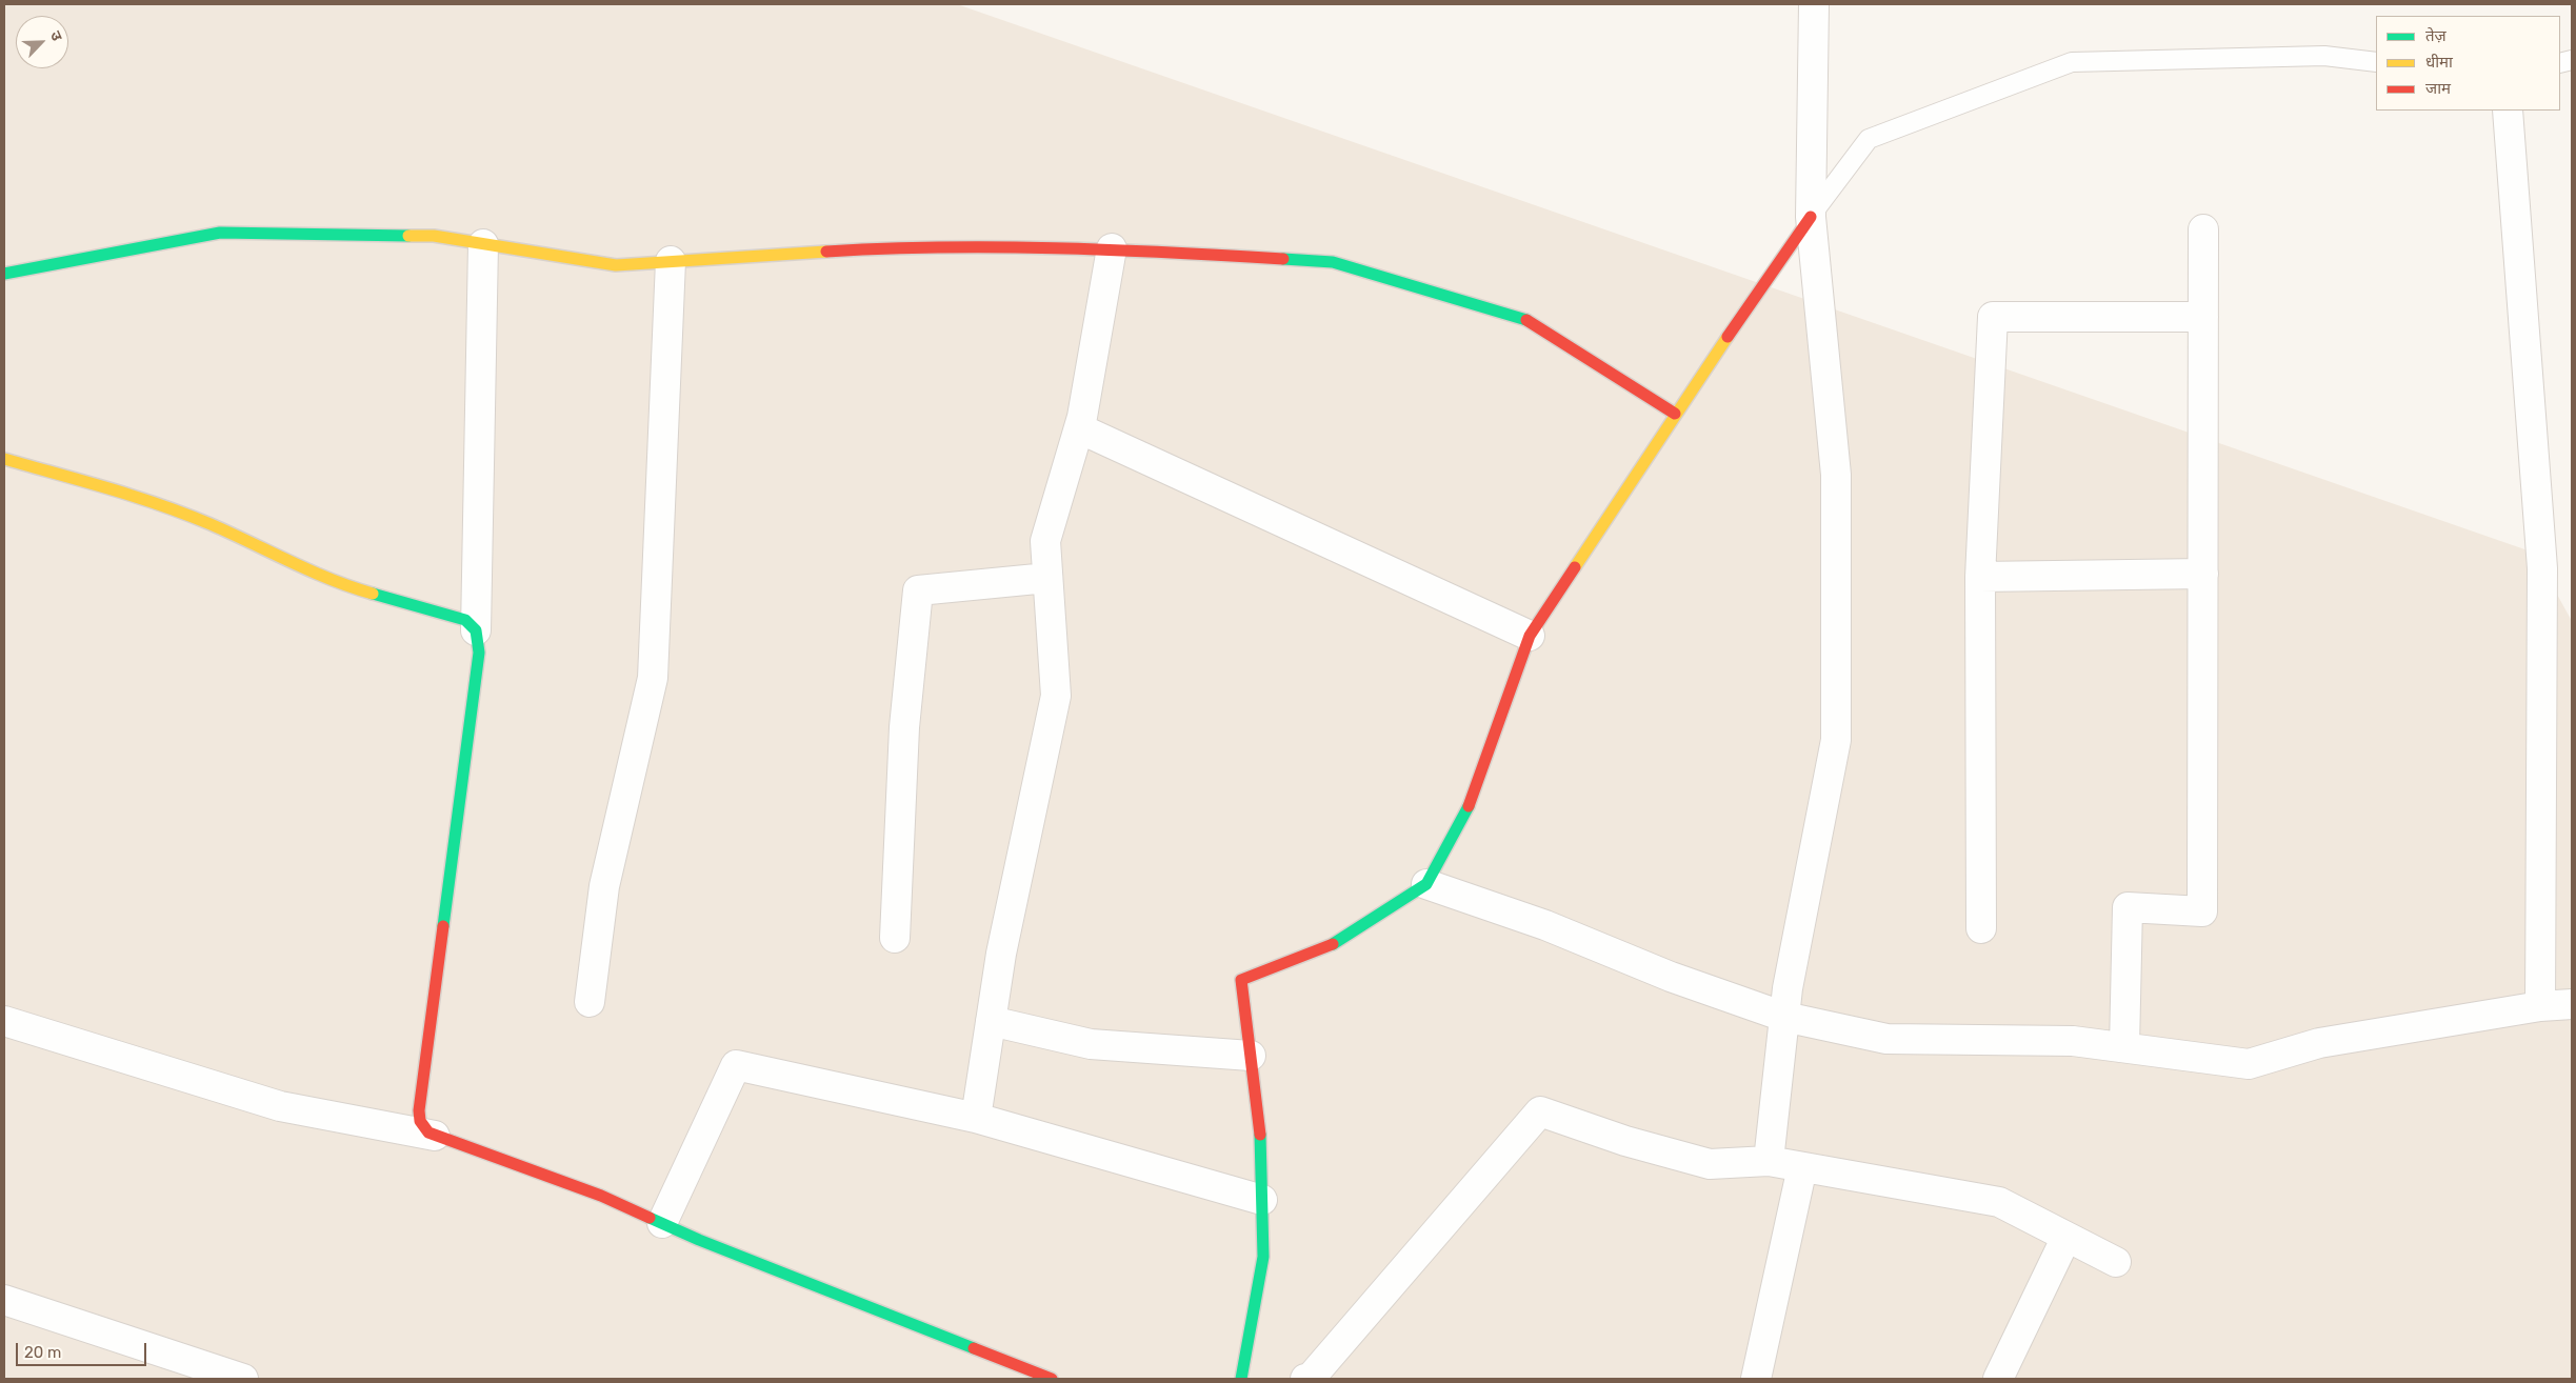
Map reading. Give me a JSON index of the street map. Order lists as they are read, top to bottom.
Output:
{
  "legend": ["तेज़", "धीमा", "जाम"],
  "scale_bar": "20 m",
  "north": "top right"
}
